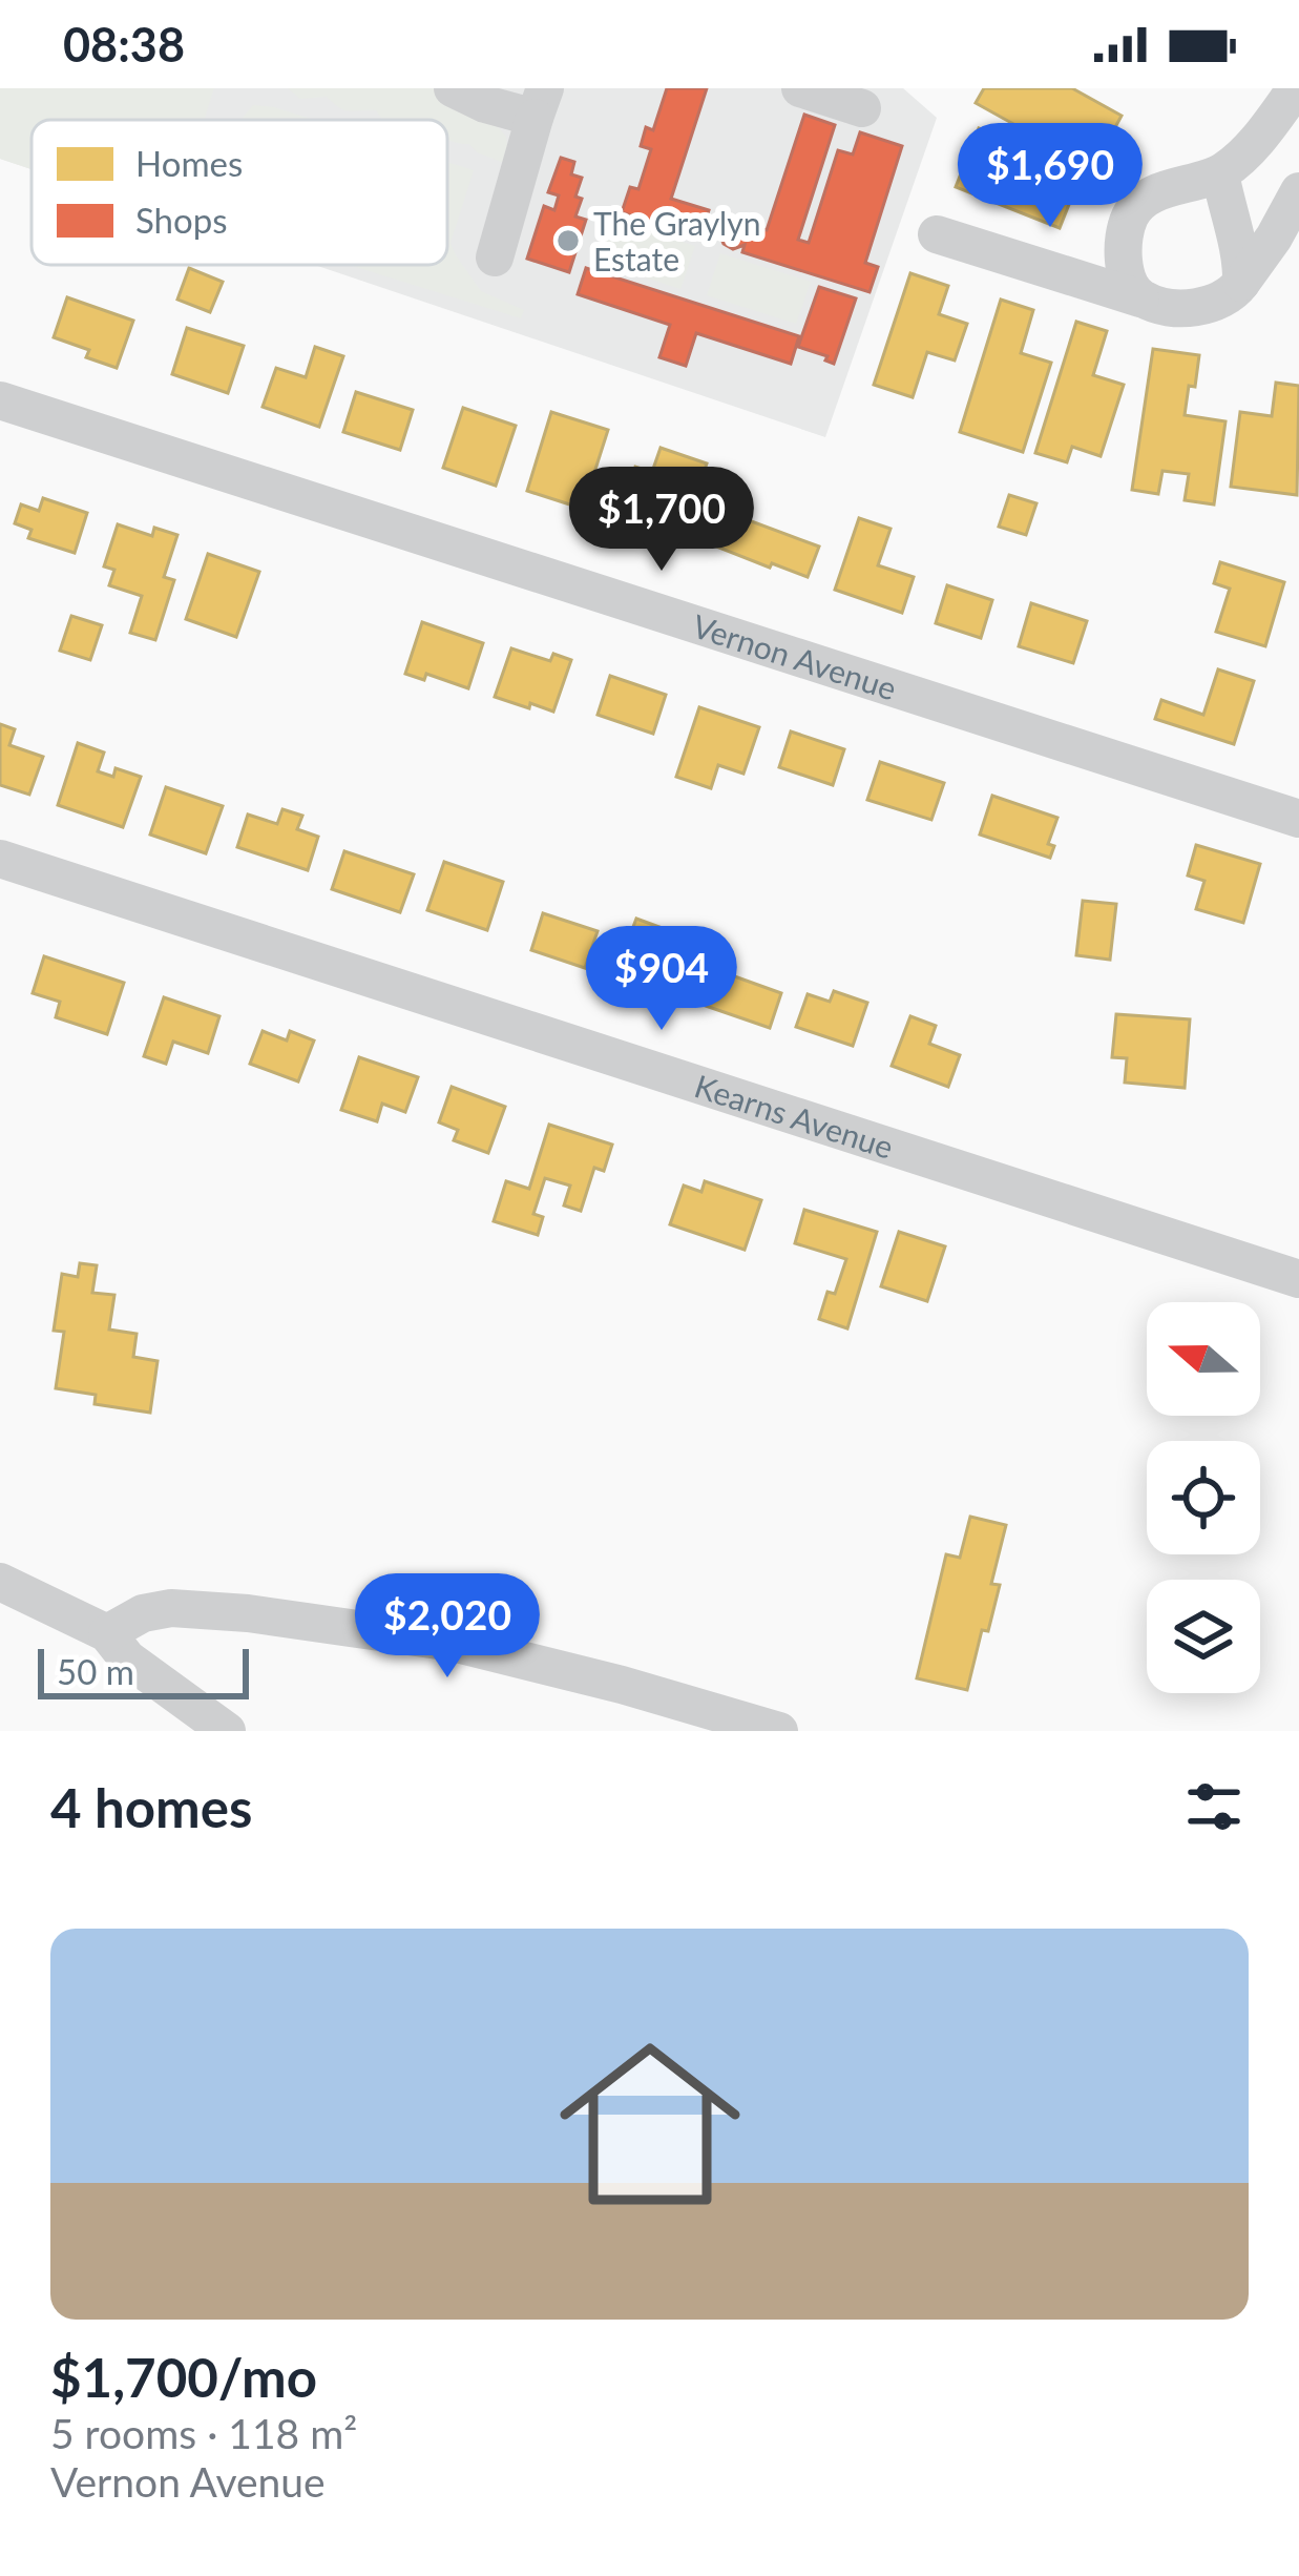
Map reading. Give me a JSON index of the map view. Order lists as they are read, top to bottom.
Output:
{
  "streets": {
    "street": ["Vernon Avenue", "Kearns Avenue"]
  },
  "places": ["The Graylyn Estate"],
  "legend": ["Homes", "Shops"],
  "scale_bar": "50 m",
  "north": "left",
  "page": {
    "status": "08:38",
    "price": [
      "$1,690",
      "$1,700",
      "$904",
      "$2,020"
    ],
    "scale": "50 m",
    "heading": "4 homes",
    "list": [
      {
        "name": "$1,700/mo",
        "note": "5 rooms · 118 m² · Vernon Avenue"
      }
    ]
  }
}
